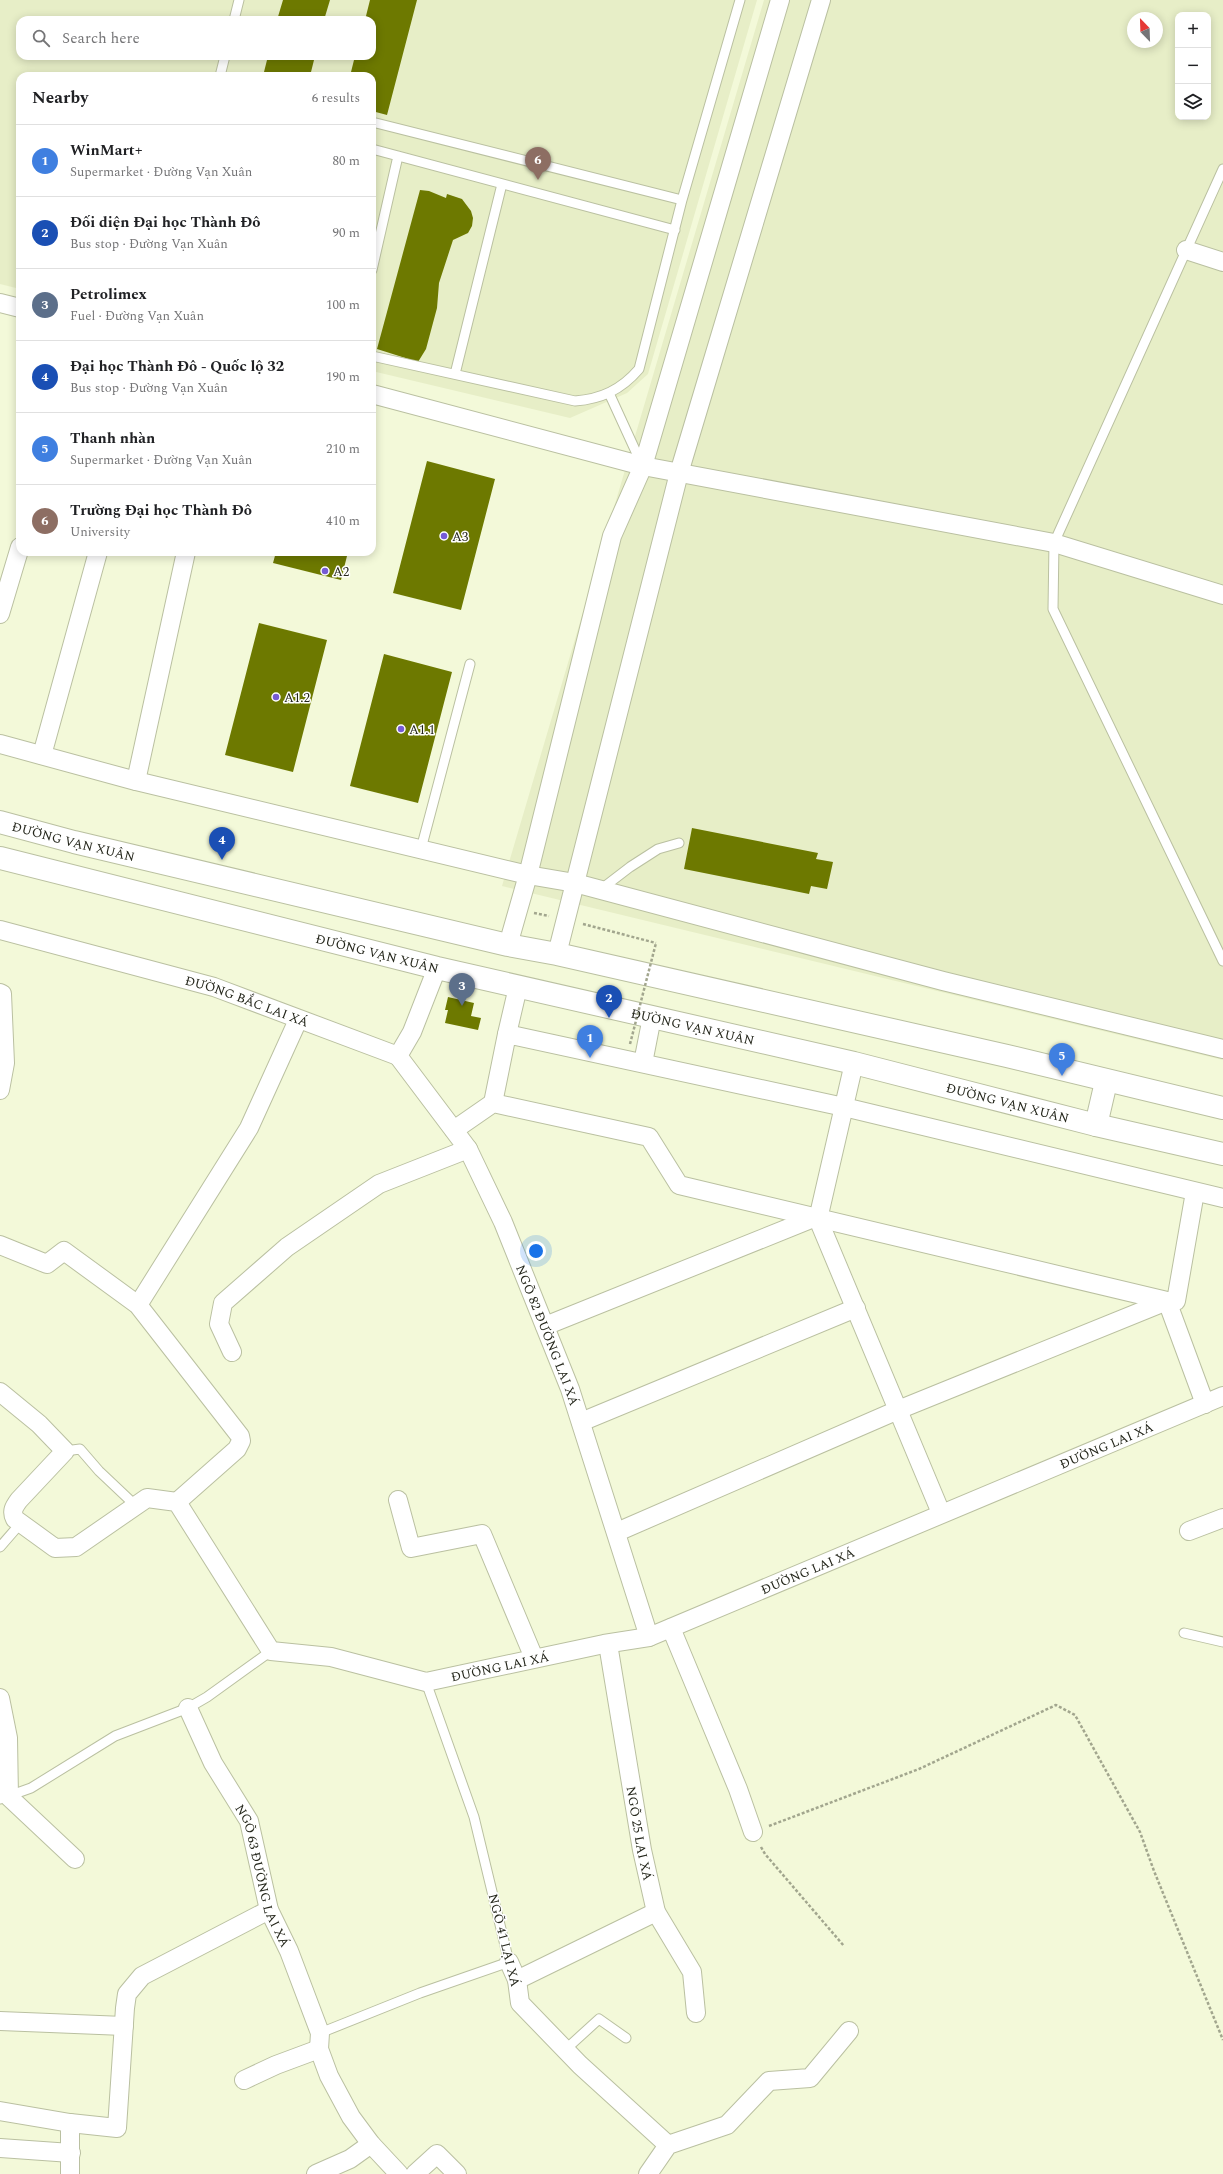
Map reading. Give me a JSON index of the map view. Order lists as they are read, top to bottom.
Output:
{
  "streets": {
    "highway": ["ĐƯỜNG VẠN XUÂN"],
    "street": [
      "ĐƯỜNG BẮC LAI XÁ",
      "NGÕ 82 ĐƯỜNG LAI XÁ",
      "ĐƯỜNG LAI XÁ",
      "NGÕ 25 LAI XÁ",
      "NGÕ 63 ĐƯỜNG LAI XÁ",
      "NGÕ 41 LẠI XÁ"
    ]
  },
  "crossings": [
    ["ĐƯỜNG BẮC LAI XÁ", "NGÕ 82 ĐƯỜNG LAI XÁ"],
    ["NGÕ 82 ĐƯỜNG LAI XÁ", "ĐƯỜNG LAI XÁ"],
    ["ĐƯỜNG LAI XÁ", "NGÕ 25 LAI XÁ"],
    ["ĐƯỜNG LAI XÁ", "NGÕ 41 LẠI XÁ"]
  ],
  "places": [
    "A3",
    "A2",
    "A1.2",
    "A1.1"
  ],
  "north": "top left",
  "page": {
    "map_buttons": ["+", "−"],
    "search": "Search here",
    "heading": ["Nearby", "6 results"],
    "list": [
      {
        "mark": "1",
        "name": "WinMart+",
        "note": "Supermarket · Đường Vạn Xuân",
        "value": "80 m"
      },
      {
        "mark": "2",
        "name": "Đối diện Đại học Thành Đô",
        "note": "Bus stop · Đường Vạn Xuân",
        "value": "90 m"
      },
      {
        "mark": "3",
        "name": "Petrolimex",
        "note": "Fuel · Đường Vạn Xuân",
        "value": "100 m"
      },
      {
        "mark": "4",
        "name": "Đại học Thành Đô - Quốc lộ 32",
        "note": "Bus stop · Đường Vạn Xuân",
        "value": "190 m"
      },
      {
        "mark": "5",
        "name": "Thanh nhàn",
        "note": "Supermarket · Đường Vạn Xuân",
        "value": "210 m"
      },
      {
        "mark": "6",
        "name": "Trường Đại học Thành Đô",
        "note": "University",
        "value": "410 m"
      }
    ],
    "pins": [
      "6",
      "4",
      "3",
      "2",
      "1",
      "5"
    ]
  }
}
